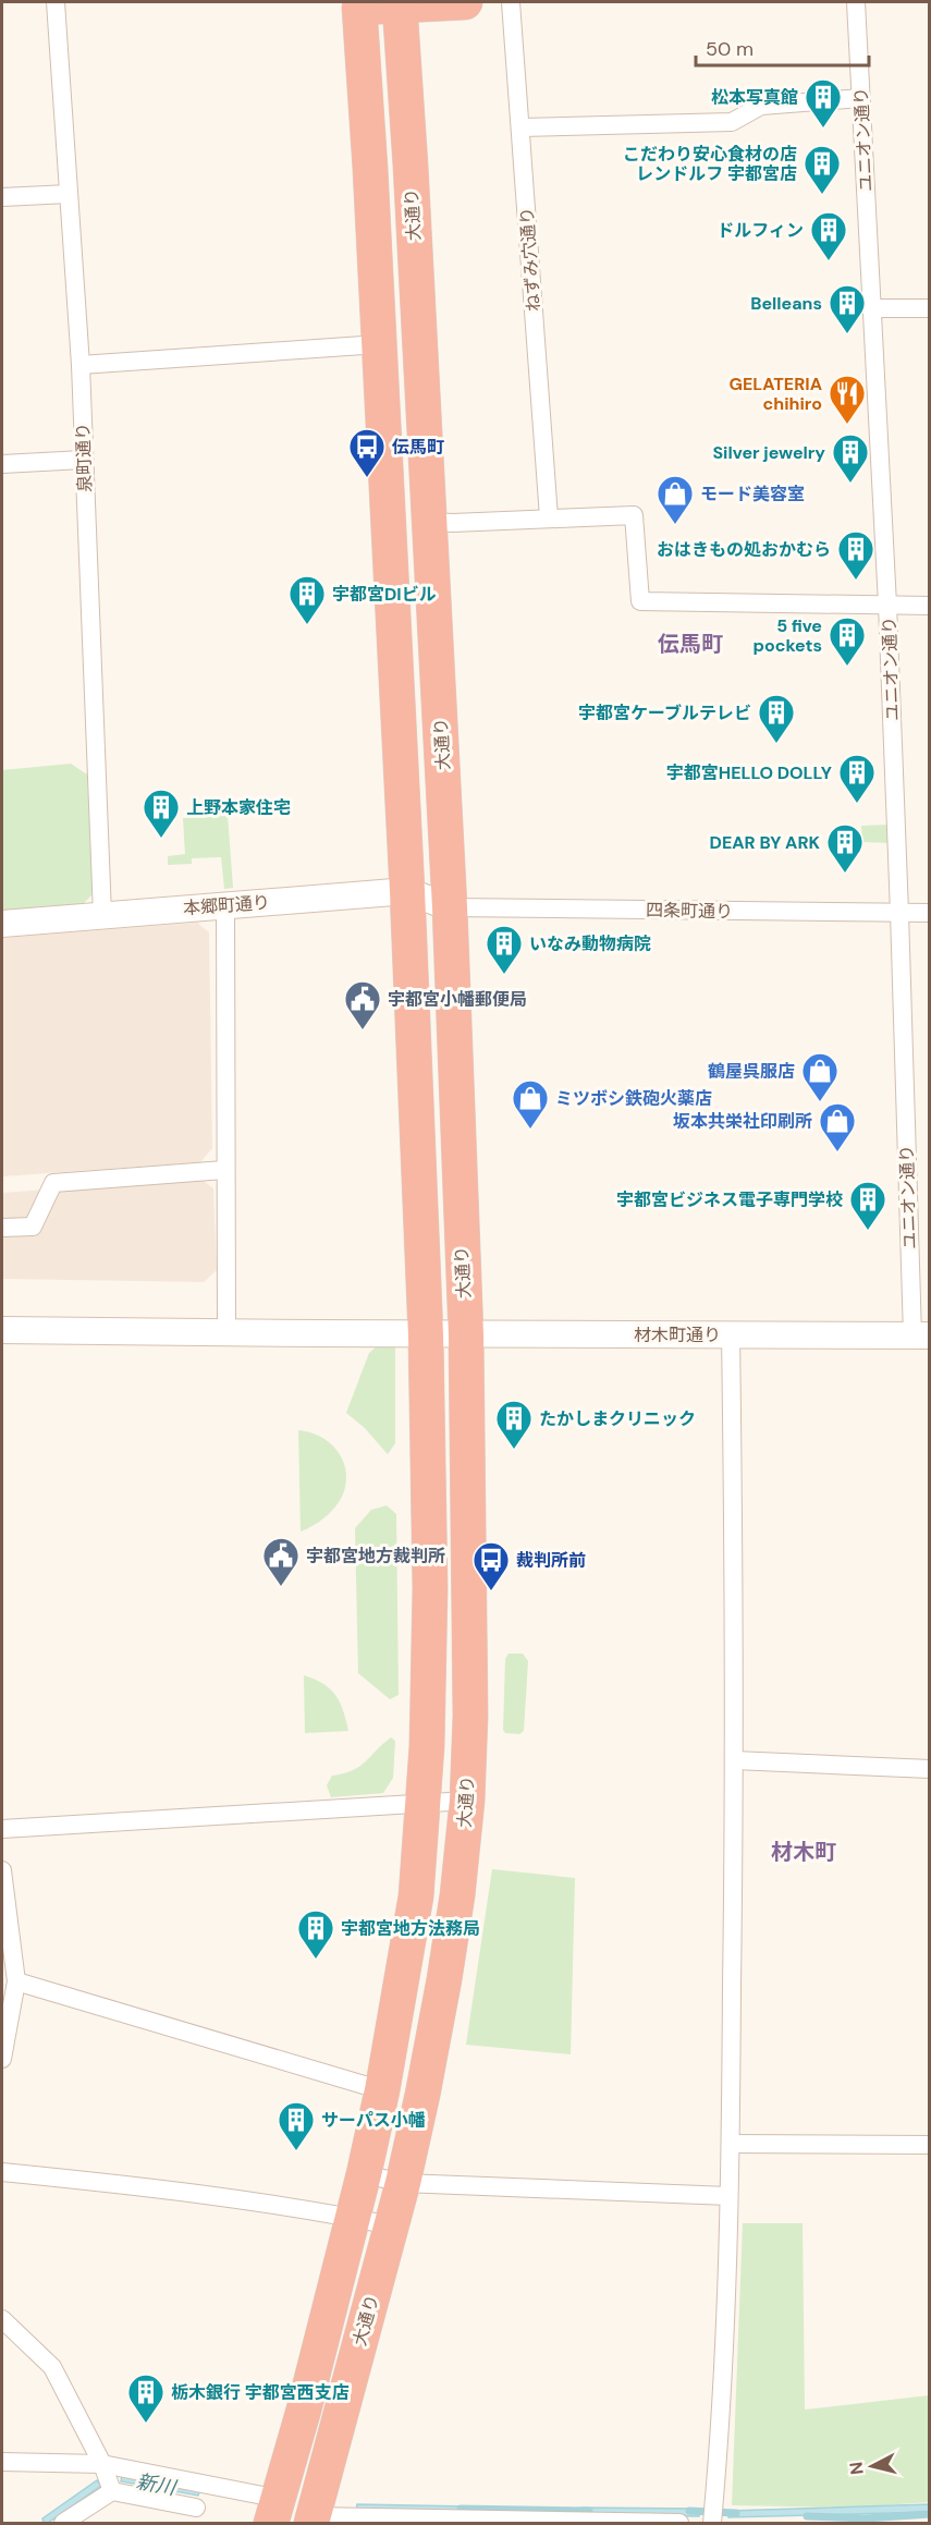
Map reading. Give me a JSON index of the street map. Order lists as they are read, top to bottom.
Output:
{
  "streets": {
    "highway": ["大通り"],
    "street": [
      "ユニオン通り",
      "ねずみ穴通り",
      "泉町通り",
      "本郷町通り",
      "四条町通り",
      "材木町通り"
    ]
  },
  "crossings": [
    ["ユニオン通り", "四条町通り"],
    ["ユニオン通り", "材木町通り"],
    ["大通り", "本郷町通り"],
    ["大通り", "四条町通り"],
    ["大通り", "材木町通り"],
    ["泉町通り", "本郷町通り"],
    ["本郷町通り", "四条町通り"]
  ],
  "districts": ["伝馬町", "材木町"],
  "water": ["新川"],
  "places": {
    "building": [
      "松本写真館",
      "こだわり安心食材の店 レンドルフ 宇都宮店",
      "ドルフィン",
      "Belleans",
      "Silver jewelry",
      "おはきもの処おかむら",
      "宇都宮DIビル",
      "5 five pockets",
      "宇都宮ケーブルテレビ",
      "宇都宮HELLO DOLLY",
      "上野本家住宅",
      "DEAR BY ARK",
      "いなみ動物病院",
      "宇都宮ビジネス電子専門学校",
      "たかしまクリニック",
      "宇都宮地方法務局",
      "サーパス小幡",
      "栃木銀行 宇都宮西支店"
    ],
    "restaurant": ["GELATERIA chihiro"],
    "bus stop": ["伝馬町", "裁判所前"],
    "shop": [
      "モード美容室",
      "鶴屋呉服店",
      "ミツボシ鉄砲火薬店",
      "坂本共栄社印刷所"
    ],
    "public building": ["宇都宮小幡郵便局", "宇都宮地方裁判所"]
  },
  "scale_bar": "50 m",
  "north": "left"
}
